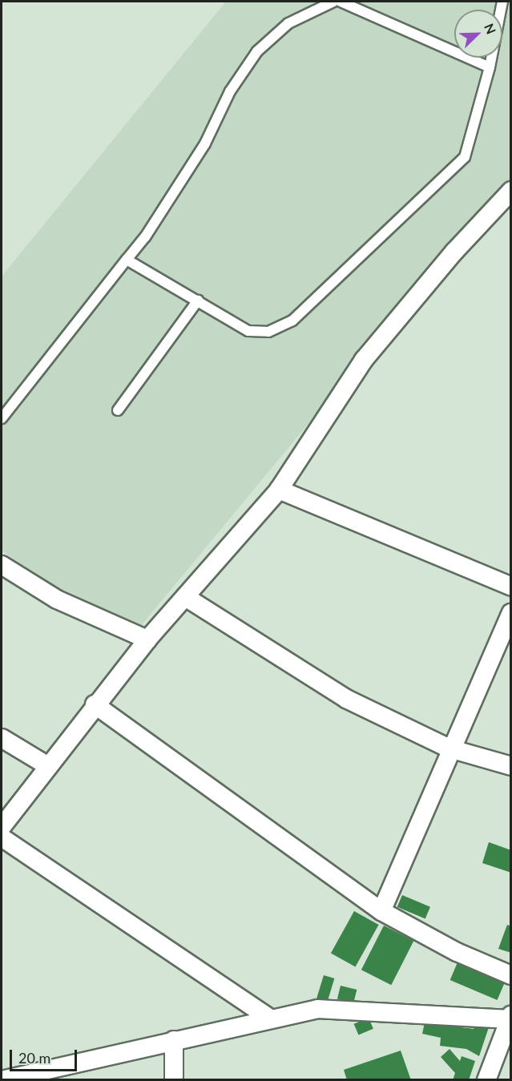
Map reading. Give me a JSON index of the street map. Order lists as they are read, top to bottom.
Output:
{
  "scale_bar": "20 m",
  "north": "top right"
}
